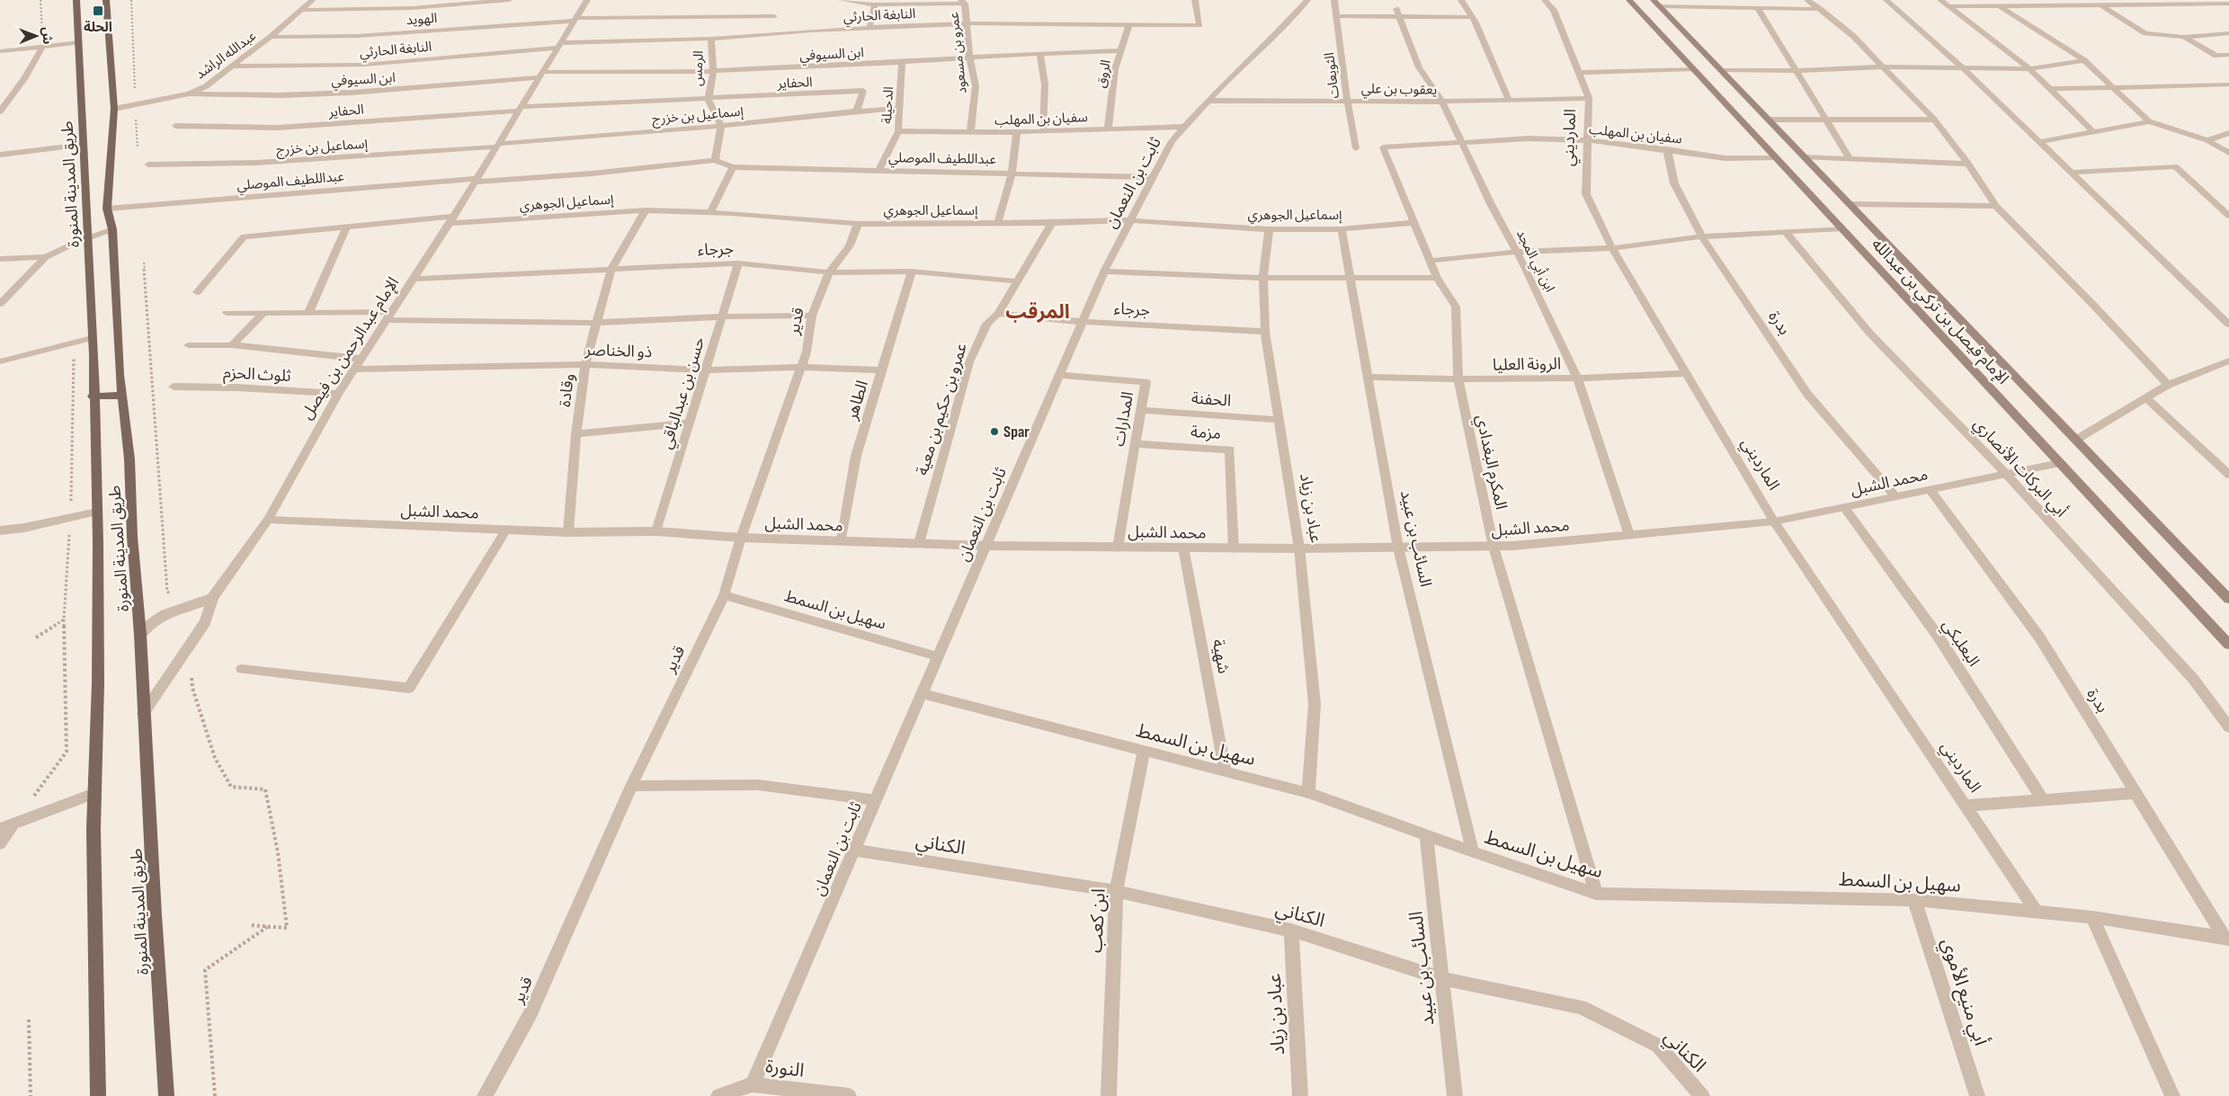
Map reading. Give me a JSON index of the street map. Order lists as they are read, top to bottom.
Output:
{
  "streets": {
    "main road": ["طريق المدينة المنورة", "الإمام فيصل بن تركي بن عبدالله"],
    "street": [
      "النابغة الحارثي",
      "الهويد",
      "عمرو بن مسعود",
      "ابن السيوفي",
      "عبدالله الراشد",
      "الرمس",
      "الروق",
      "الثويعات",
      "الحفاير",
      "يعقوب بن علي",
      "الدحيلة",
      "إسماعيل بن خزرج",
      "سفيان بن المهلب",
      "المارديني",
      "عبداللطيف الموصلي",
      "ثابت بن النعمان",
      "إسماعيل الجوهري",
      "جرجاء",
      "ابن أبي المجد",
      "قدير",
      "بدرة",
      "الإمام عبدالرحمن بن فيصل",
      "ذو الخناصر",
      "الرونة العليا",
      "ثلوث الحزم",
      "وقادة",
      "حسن بن عبدالباقي",
      "الحفنة",
      "الطاهر",
      "عمرو بن حكيم بن معية",
      "المدارات",
      "مزمة",
      "المكرم البغدادي",
      "أبي البركات الأنصاري",
      "محمد الشبل",
      "عباد بن زياد",
      "السائب بن عبيد",
      "سهيل بن السمط",
      "البعلبكي",
      "شهية",
      "الكناني",
      "ابن كعب",
      "أبي منيع الأموي",
      "النورة"
    ]
  },
  "crossings": [
    ["النابغة الحارثي", "عمرو بن مسعود"],
    ["النابغة الحارثي", "عبدالله الراشد"],
    ["النابغة الحارثي", "الرمس"],
    ["النابغة الحارثي", "الروق"],
    ["النابغة الحارثي", "الإمام عبدالرحمن بن فيصل"],
    ["الهويد", "عبدالله الراشد"],
    ["الهويد", "الإمام عبدالرحمن بن فيصل"],
    ["عمرو بن مسعود", "ابن السيوفي"],
    ["عمرو بن مسعود", "سفيان بن المهلب"],
    ["ابن السيوفي", "عبدالله الراشد"],
    ["ابن السيوفي", "الرمس"],
    ["ابن السيوفي", "الروق"],
    ["ابن السيوفي", "الدحيلة"],
    ["ابن السيوفي", "الإمام عبدالرحمن بن فيصل"],
    ["عبدالله الراشد", "طريق المدينة المنورة"],
    ["الرمس", "الحفاير"],
    ["الرمس", "إسماعيل بن خزرج"],
    ["الروق", "سفيان بن المهلب"],
    ["الثويعات", "يعقوب بن علي"],
    ["الحفاير", "إسماعيل بن خزرج"],
    ["الحفاير", "الإمام عبدالرحمن بن فيصل"],
    ["يعقوب بن علي", "المارديني"],
    ["يعقوب بن علي", "ثابت بن النعمان"],
    ["يعقوب بن علي", "ابن أبي المجد"],
    ["الدحيلة", "إسماعيل بن خزرج"],
    ["الدحيلة", "سفيان بن المهلب"],
    ["الدحيلة", "عبداللطيف الموصلي"],
    ["إسماعيل بن خزرج", "الإمام عبدالرحمن بن فيصل"],
    ["سفيان بن المهلب", "المارديني"],
    ["سفيان بن المهلب", "ثابت بن النعمان"],
    ["سفيان بن المهلب", "ابن أبي المجد"],
    ["سفيان بن المهلب", "الإمام فيصل بن تركي بن عبدالله"],
    ["سفيان بن المهلب", "بدرة"],
    ["سفيان بن المهلب", "المكرم البغدادي"],
    ["المارديني", "الرونة العليا"],
    ["المارديني", "محمد الشبل"],
    ["المارديني", "سهيل بن السمط"],
    ["عبداللطيف الموصلي", "ثابت بن النعمان"],
    ["عبداللطيف الموصلي", "طريق المدينة المنورة"],
    ["عبداللطيف الموصلي", "الإمام عبدالرحمن بن فيصل"],
    ["ثابت بن النعمان", "إسماعيل الجوهري"],
    ["ثابت بن النعمان", "جرجاء"],
    ["ثابت بن النعمان", "المدارات"],
    ["ثابت بن النعمان", "محمد الشبل"],
    ["ثابت بن النعمان", "سهيل بن السمط"],
    ["ثابت بن النعمان", "الكناني"],
    ["ثابت بن النعمان", "النورة"],
    ["طريق المدينة المنورة", "الإمام عبدالرحمن بن فيصل"],
    ["إسماعيل الجوهري", "قدير"],
    ["إسماعيل الجوهري", "الإمام عبدالرحمن بن فيصل"],
    ["إسماعيل الجوهري", "وقادة"],
    ["إسماعيل الجوهري", "عمرو بن حكيم بن معية"],
    ["إسماعيل الجوهري", "المكرم البغدادي"],
    ["إسماعيل الجوهري", "عباد بن زياد"],
    ["إسماعيل الجوهري", "السائب بن عبيد"],
    ["جرجاء", "قدير"],
    ["جرجاء", "الإمام عبدالرحمن بن فيصل"],
    ["جرجاء", "وقادة"],
    ["جرجاء", "حسن بن عبدالباقي"],
    ["جرجاء", "الطاهر"],
    ["جرجاء", "عمرو بن حكيم بن معية"],
    ["جرجاء", "عباد بن زياد"],
    ["ابن أبي المجد", "الرونة العليا"],
    ["ابن أبي المجد", "محمد الشبل"],
    ["الإمام فيصل بن تركي بن عبدالله", "محمد الشبل"],
    ["قدير", "ذو الخناصر"],
    ["قدير", "محمد الشبل"],
    ["قدير", "سهيل بن السمط"],
    ["بدرة", "محمد الشبل"],
    ["بدرة", "سهيل بن السمط"],
    ["الإمام عبدالرحمن بن فيصل", "ذو الخناصر"],
    ["الإمام عبدالرحمن بن فيصل", "ثلوث الحزم"],
    ["الإمام عبدالرحمن بن فيصل", "محمد الشبل"],
    ["ذو الخناصر", "وقادة"],
    ["ذو الخناصر", "حسن بن عبدالباقي"],
    ["ذو الخناصر", "الطاهر"],
    ["الرونة العليا", "المكرم البغدادي"],
    ["الرونة العليا", "السائب بن عبيد"],
    ["وقادة", "محمد الشبل"],
    ["حسن بن عبدالباقي", "محمد الشبل"],
    ["الحفنة", "المدارات"],
    ["الحفنة", "عباد بن زياد"],
    ["الطاهر", "محمد الشبل"],
    ["عمرو بن حكيم بن معية", "محمد الشبل"],
    ["المدارات", "مزمة"],
    ["المدارات", "محمد الشبل"],
    ["مزمة", "محمد الشبل"],
    ["المكرم البغدادي", "محمد الشبل"],
    ["المكرم البغدادي", "سهيل بن السمط"],
    ["أبي البركات الأنصاري", "محمد الشبل"],
    ["محمد الشبل", "عباد بن زياد"],
    ["محمد الشبل", "السائب بن عبيد"],
    ["محمد الشبل", "البعلبكي"],
    ["محمد الشبل", "شهية"],
    ["عباد بن زياد", "سهيل بن السمط"],
    ["عباد بن زياد", "الكناني"],
    ["السائب بن عبيد", "سهيل بن السمط"],
    ["السائب بن عبيد", "الكناني"],
    ["سهيل بن السمط", "شهية"],
    ["سهيل بن السمط", "ابن كعب"],
    ["سهيل بن السمط", "أبي منيع الأموي"],
    ["الكناني", "ابن كعب"]
  ],
  "districts": ["المرقب"],
  "places": {
    "transit": ["الحلة"],
    "other": ["Spar"]
  },
  "north": "right"
}
